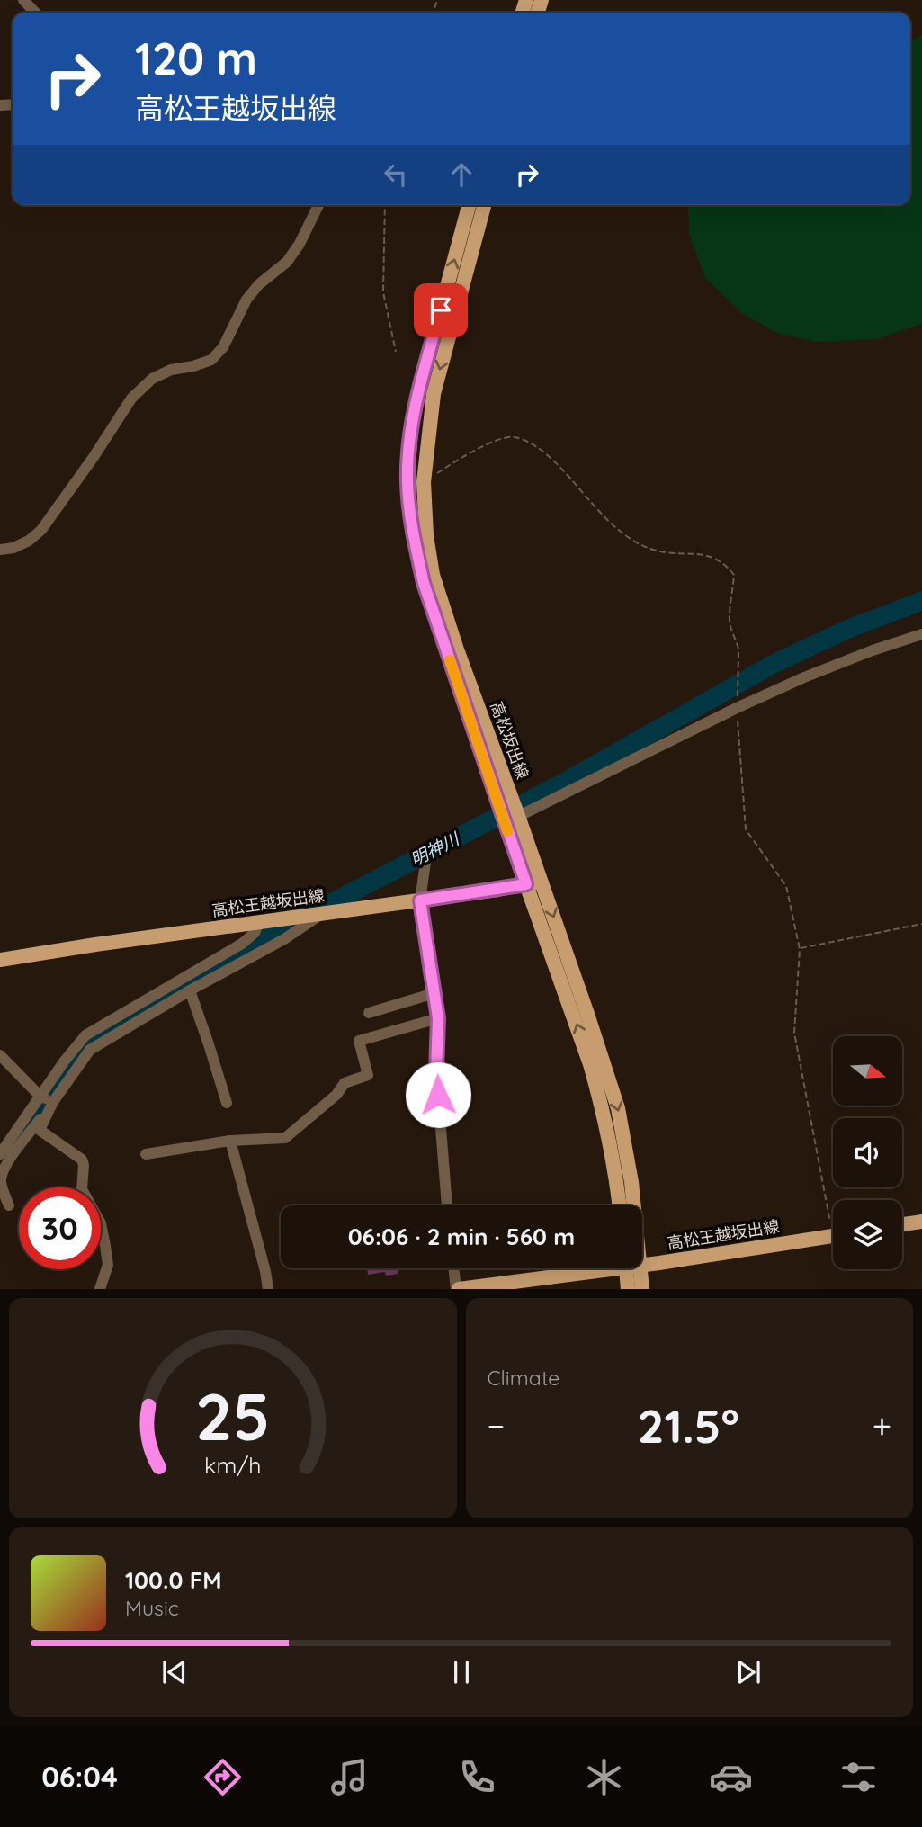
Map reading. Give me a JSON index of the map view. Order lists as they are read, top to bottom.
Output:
{
  "streets": {
    "main road": ["高松坂出線", "高松王越坂出線"]
  },
  "crossings": [
    ["高松坂出線", "高松王越坂出線"]
  ],
  "water": ["明神川"],
  "north": "right",
  "page": {
    "turn": ["120 m", "高松王越坂出線"],
    "limit": "30",
    "trip": "06:06 · 2 min · 560 m",
    "tile": "Climate",
    "heat": ["−", "21.5°", "+"],
    "song": ["100.0 FM", "Music"],
    "tabs": "06:04",
    "gauge": ["25", "km/h"]
  }
}
